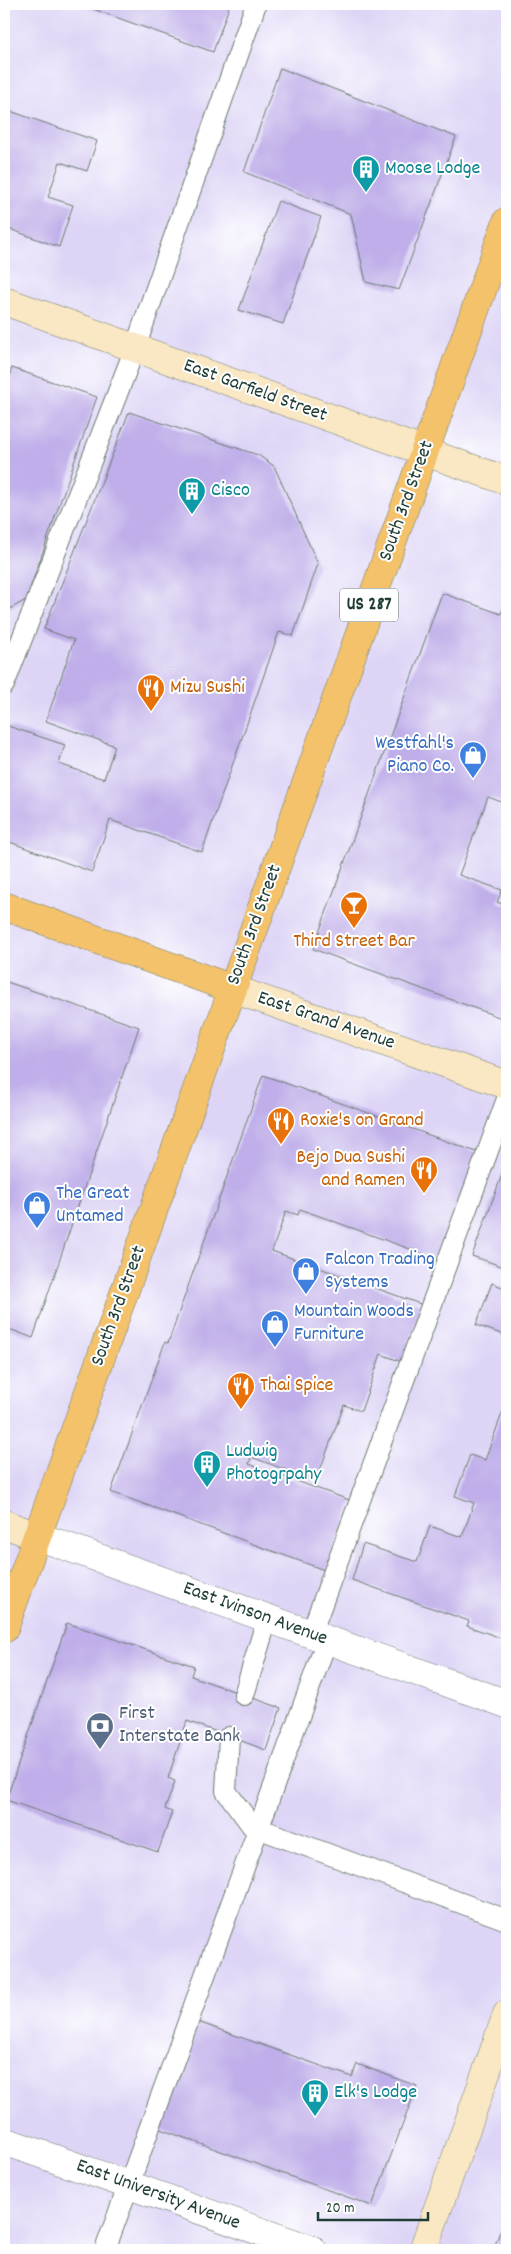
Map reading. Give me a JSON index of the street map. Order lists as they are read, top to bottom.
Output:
{
  "streets": {
    "main road": ["South 3rd Street", "US 287", "East Grand Avenue"],
    "street": ["East Garfield Street", "East Ivinson Avenue", "East University Avenue"]
  },
  "crossings": [
    ["East Garfield Street", "South 3rd Street"],
    ["South 3rd Street", "East Grand Avenue"],
    ["South 3rd Street", "East Ivinson Avenue"]
  ],
  "places": {
    "building": [
      "Moose Lodge",
      "Cisco",
      "Ludwig Photogrpahy",
      "Elk's Lodge"
    ],
    "restaurant": [
      "Mizu Sushi",
      "Roxie's on Grand",
      "Bejo Dua Sushi and Ramen",
      "Thai Spice"
    ],
    "shop": [
      "Westfahl's Piano Co.",
      "The Great Untamed",
      "Falcon Trading Systems",
      "Mountain Woods Furniture"
    ],
    "bar": ["Third Street Bar"],
    "bank": ["First Interstate Bank"]
  },
  "scale_bar": "20 m"
}
